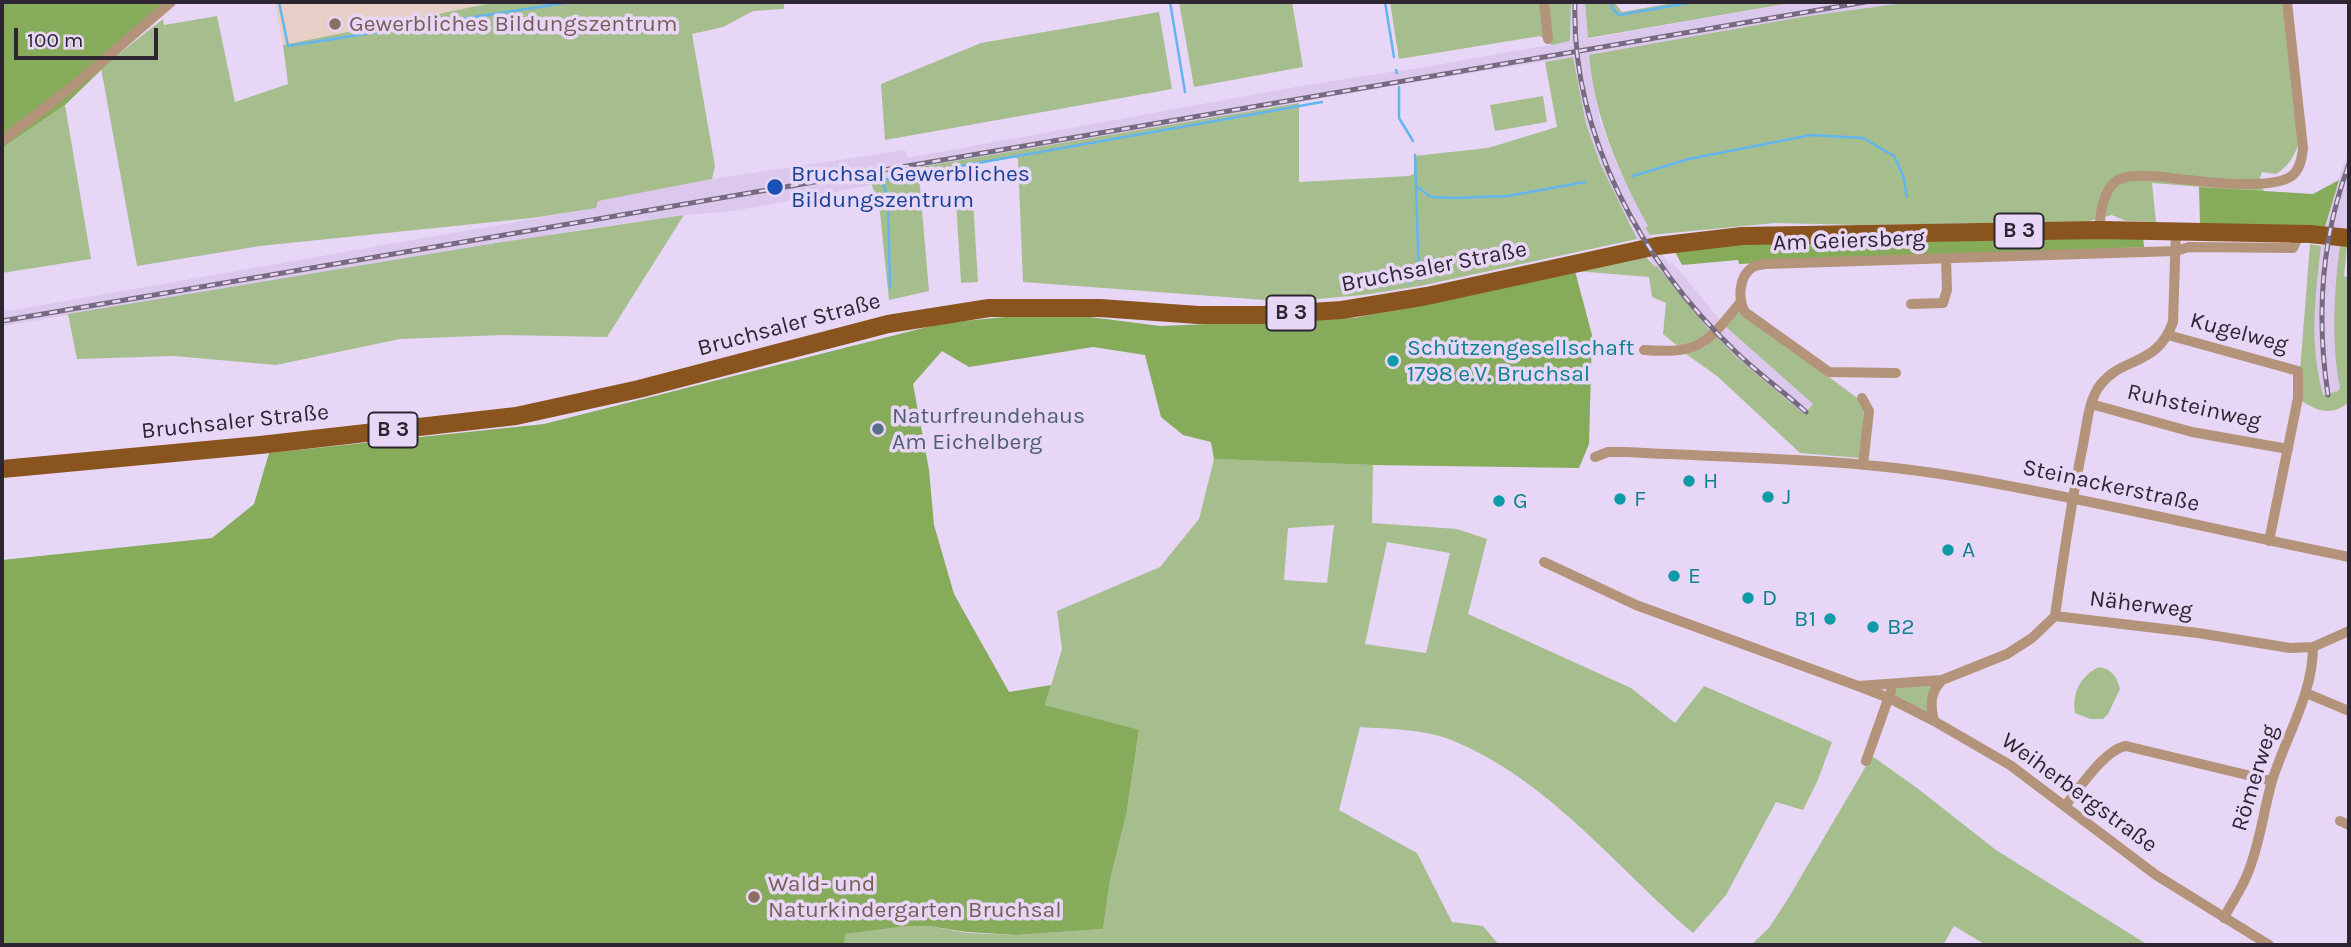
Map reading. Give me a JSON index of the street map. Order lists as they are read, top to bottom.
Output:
{
  "streets": {
    "main road": ["B 3", "Bruchsaler Straße"],
    "street": [
      "Am Geiersberg",
      "Kugelweg",
      "Ruhsteinweg",
      "Steinackerstraße",
      "Näherweg",
      "Römerweg",
      "Weiherbergstraße"
    ]
  },
  "crossings": [
    ["B 3", "Am Geiersberg"],
    ["B 3", "Bruchsaler Straße"],
    ["Kugelweg", "Ruhsteinweg"],
    ["Näherweg", "Römerweg"],
    ["Näherweg", "Weiherbergstraße"],
    ["Römerweg", "Weiherbergstraße"]
  ],
  "places": [
    "Gewerbliches Bildungszentrum",
    "Bruchsal Gewerbliches Bildungszentrum",
    "Schützengesellschaft 1798 e.V. Bruchsal",
    "Naturfreundehaus Am Eichelberg",
    "H",
    "J",
    "F",
    "G",
    "A",
    "E",
    "D",
    "B1",
    "B2",
    "Wald- und Naturkindergarten Bruchsal"
  ],
  "scale_bar": "100 m"
}
